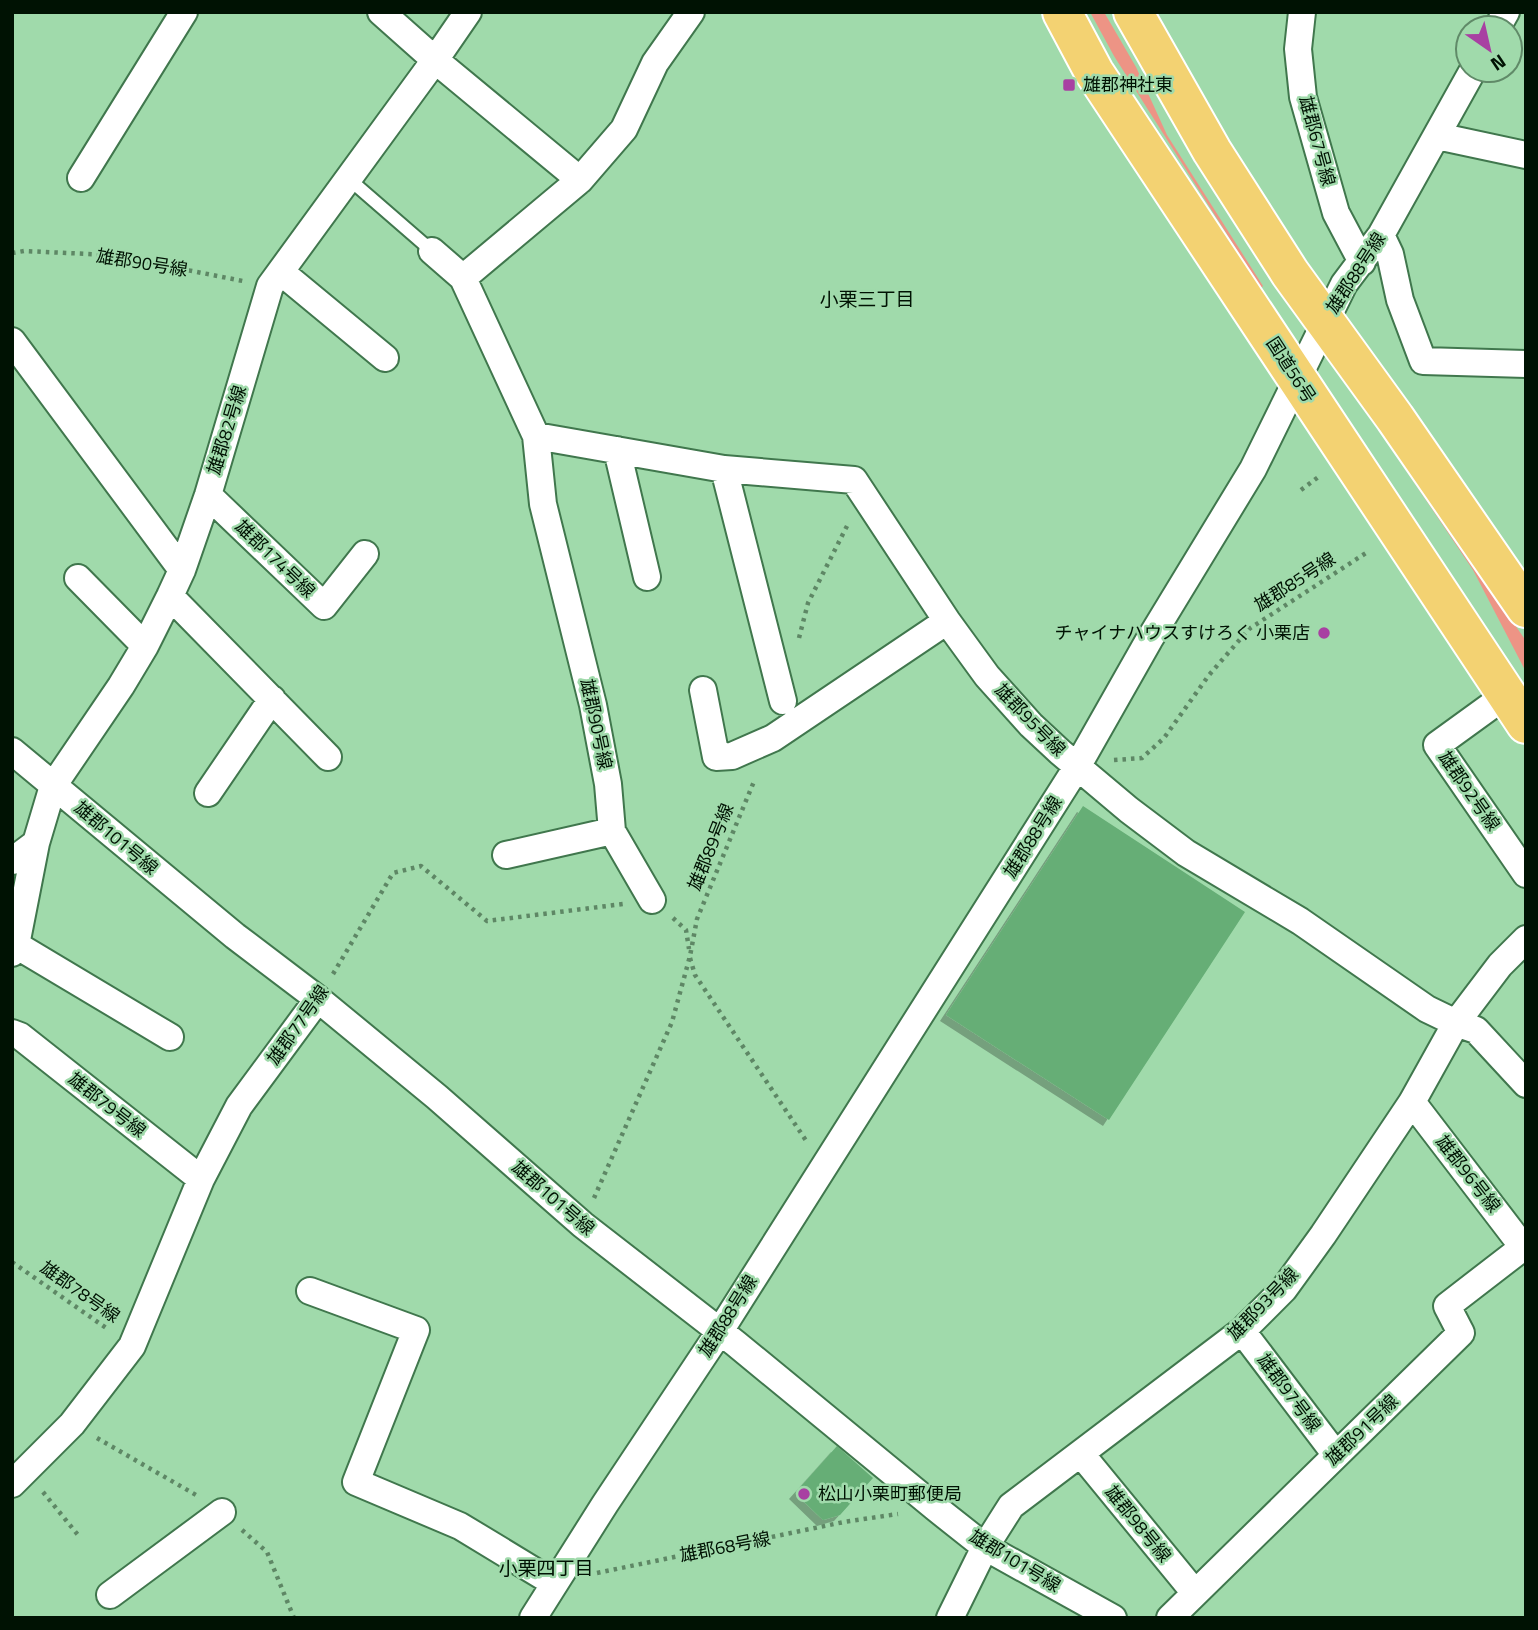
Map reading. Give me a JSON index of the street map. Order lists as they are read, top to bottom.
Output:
{
  "streets": {
    "highway": ["国道56号"],
    "street": [
      "雄郡67号線",
      "雄郡90号線",
      "雄郡88号線",
      "雄郡82号線",
      "雄郡174号線",
      "雄郡95号線",
      "雄郡92号線",
      "雄郡101号線",
      "雄郡77号線",
      "雄郡79号線",
      "雄郡96号線",
      "雄郡93号線",
      "雄郡97号線",
      "雄郡91号線",
      "雄郡98号線"
    ],
    "path": [
      "雄郡85号線",
      "雄郡89号線",
      "雄郡78号線",
      "雄郡68号線"
    ]
  },
  "crossings": [
    ["雄郡67号線", "雄郡88号線"],
    ["雄郡90号線", "雄郡82号線"],
    ["雄郡90号線", "雄郡77号線"],
    ["雄郡88号線", "国道56号"],
    ["雄郡88号線", "雄郡85号線"],
    ["雄郡88号線", "雄郡95号線"],
    ["雄郡88号線", "雄郡101号線"],
    ["雄郡88号線", "雄郡68号線"],
    ["国道56号", "雄郡92号線"],
    ["雄郡82号線", "雄郡174号線"],
    ["雄郡82号線", "雄郡101号線"],
    ["雄郡85号線", "雄郡95号線"],
    ["雄郡95号線", "雄郡93号線"],
    ["雄郡101号線", "雄郡89号線"],
    ["雄郡101号線", "雄郡77号線"],
    ["雄郡101号線", "雄郡93号線"],
    ["雄郡101号線", "雄郡68号線"],
    ["雄郡77号線", "雄郡79号線"],
    ["雄郡77号線", "雄郡78号線"],
    ["雄郡96号線", "雄郡93号線"],
    ["雄郡96号線", "雄郡91号線"],
    ["雄郡93号線", "雄郡97号線"],
    ["雄郡93号線", "雄郡98号線"],
    ["雄郡97号線", "雄郡91号線"],
    ["雄郡91号線", "雄郡98号線"]
  ],
  "districts": ["小栗三丁目", "小栗四丁目"],
  "places": {
    "transit": ["雄郡神社東"],
    "other": ["チャイナハウスすけろく 小栗店", "松山小栗町郵便局"]
  },
  "north": "bottom right"
}
